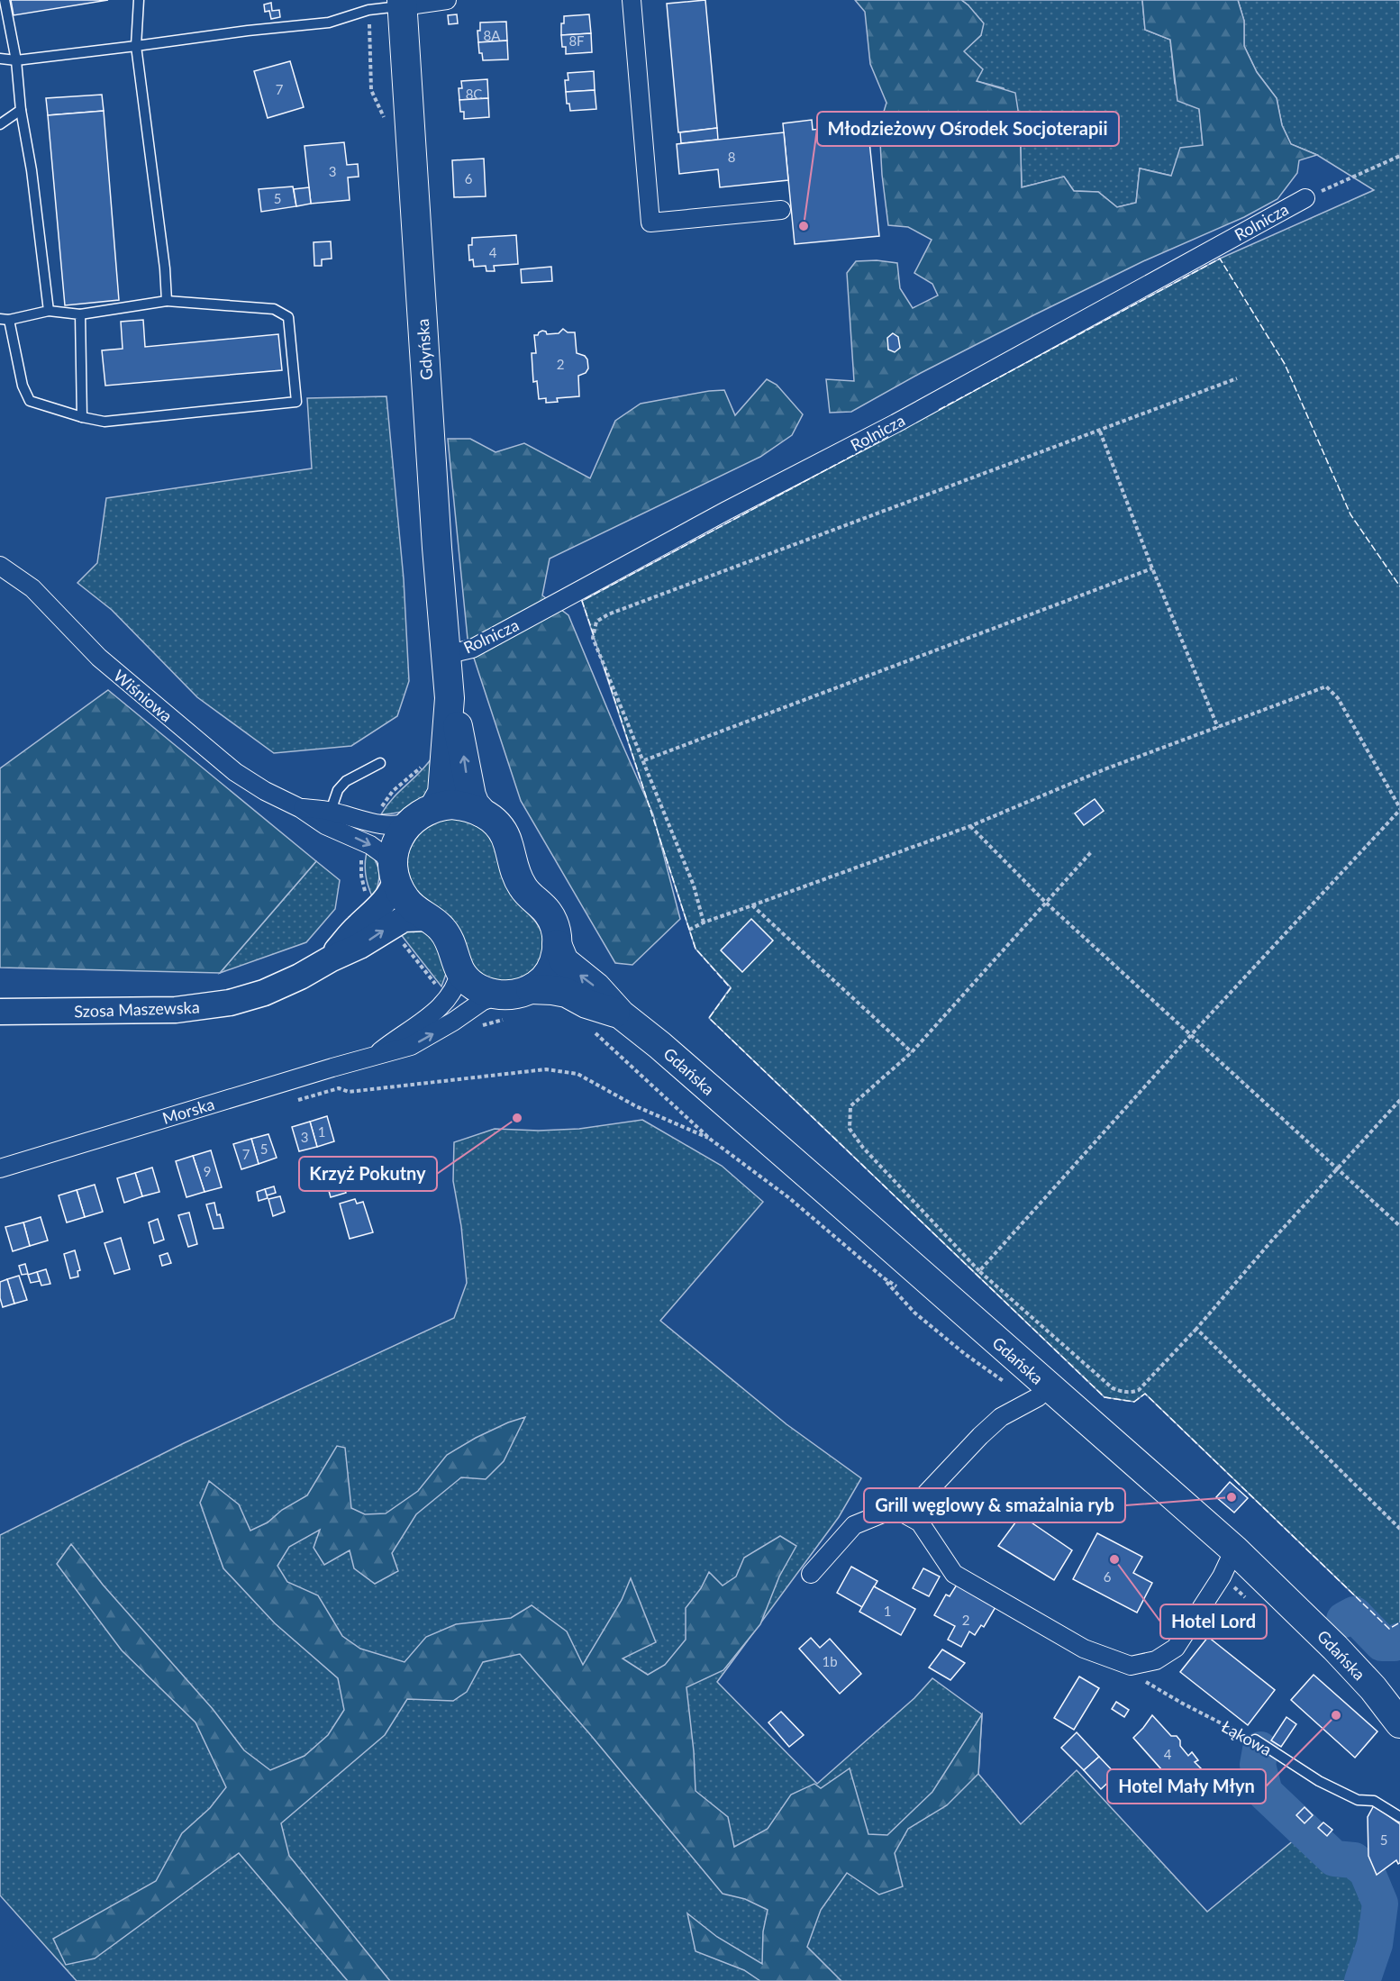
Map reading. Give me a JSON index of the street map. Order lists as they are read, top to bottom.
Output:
{
  "streets": {
    "main road": ["Gdyńska", "Szosa Maszewska", "Gdańska"],
    "street": ["Rolnicza", "Wiśniowa", "Morska"],
    "lane": ["Łąkowa"]
  },
  "crossings": [
    ["Rolnicza", "Gdyńska"],
    ["Wiśniowa", "Szosa Maszewska"],
    ["Gdańska", "Morska"]
  ],
  "places": [
    "Młodzieżowy Ośrodek Socjoterapii",
    "Krzyż Pokutny",
    "Grill węglowy & smażalnia ryb",
    "Hotel Lord",
    "Hotel Mały Młyn"
  ],
  "house_numbers": [
    "8A",
    "8F",
    "7",
    "8C",
    "8",
    "3",
    "6",
    "5",
    "4",
    "2",
    "1",
    "3",
    "5",
    "7",
    "9",
    "6",
    "1",
    "2",
    "1b",
    "4",
    "5"
  ]
}
